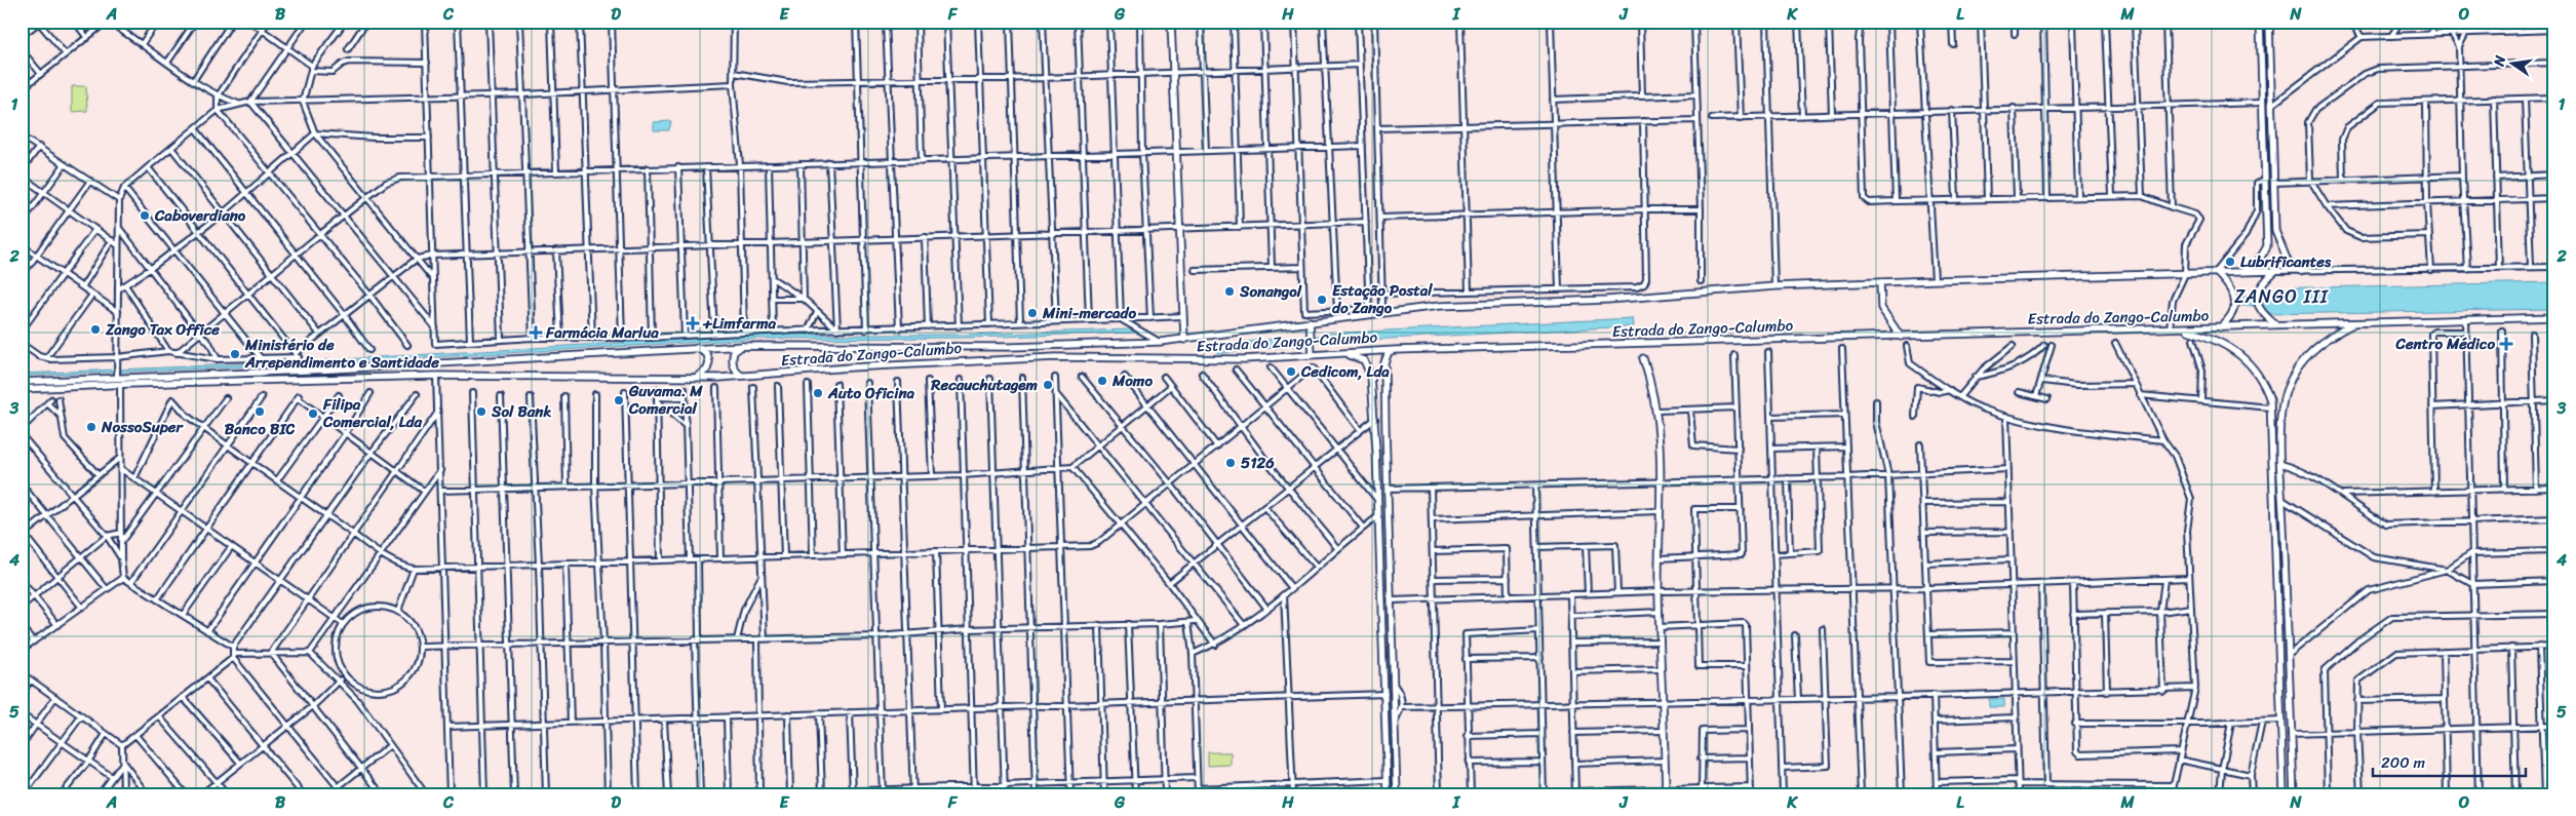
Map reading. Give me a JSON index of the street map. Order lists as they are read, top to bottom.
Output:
{
  "streets": {
    "main road": ["Estrada do Zango-Calumbo"]
  },
  "districts": ["ZANGO III"],
  "places": {
    "other": [
      "Caboverdiano",
      "Lubrificantes",
      "Sonangol",
      "Estação Postal do Zango",
      "Mini-mercado",
      "Zango Tax Office",
      "Ministério de Arrependimento e Santidade",
      "Cedicom, Lda",
      "Momo",
      "Recauchutagem",
      "Auto Oficina",
      "Guvama. M Comercial",
      "Banco BIC",
      "Sol Bank",
      "Filipa Comercial, Lda",
      "NossoSuper",
      "5126"
    ],
    "health": ["+Limfarma", "Farmácia Marlua", "Centro Médico"]
  },
  "scale_bar": "200 m",
  "north": "left",
  "grid": {
    "columns": [
      "A",
      "B",
      "C",
      "D",
      "E",
      "F",
      "G",
      "H",
      "I",
      "J",
      "K",
      "L",
      "M",
      "N",
      "O"
    ],
    "rows": [
      "1",
      "2",
      "3",
      "4",
      "5"
    ]
  }
}
